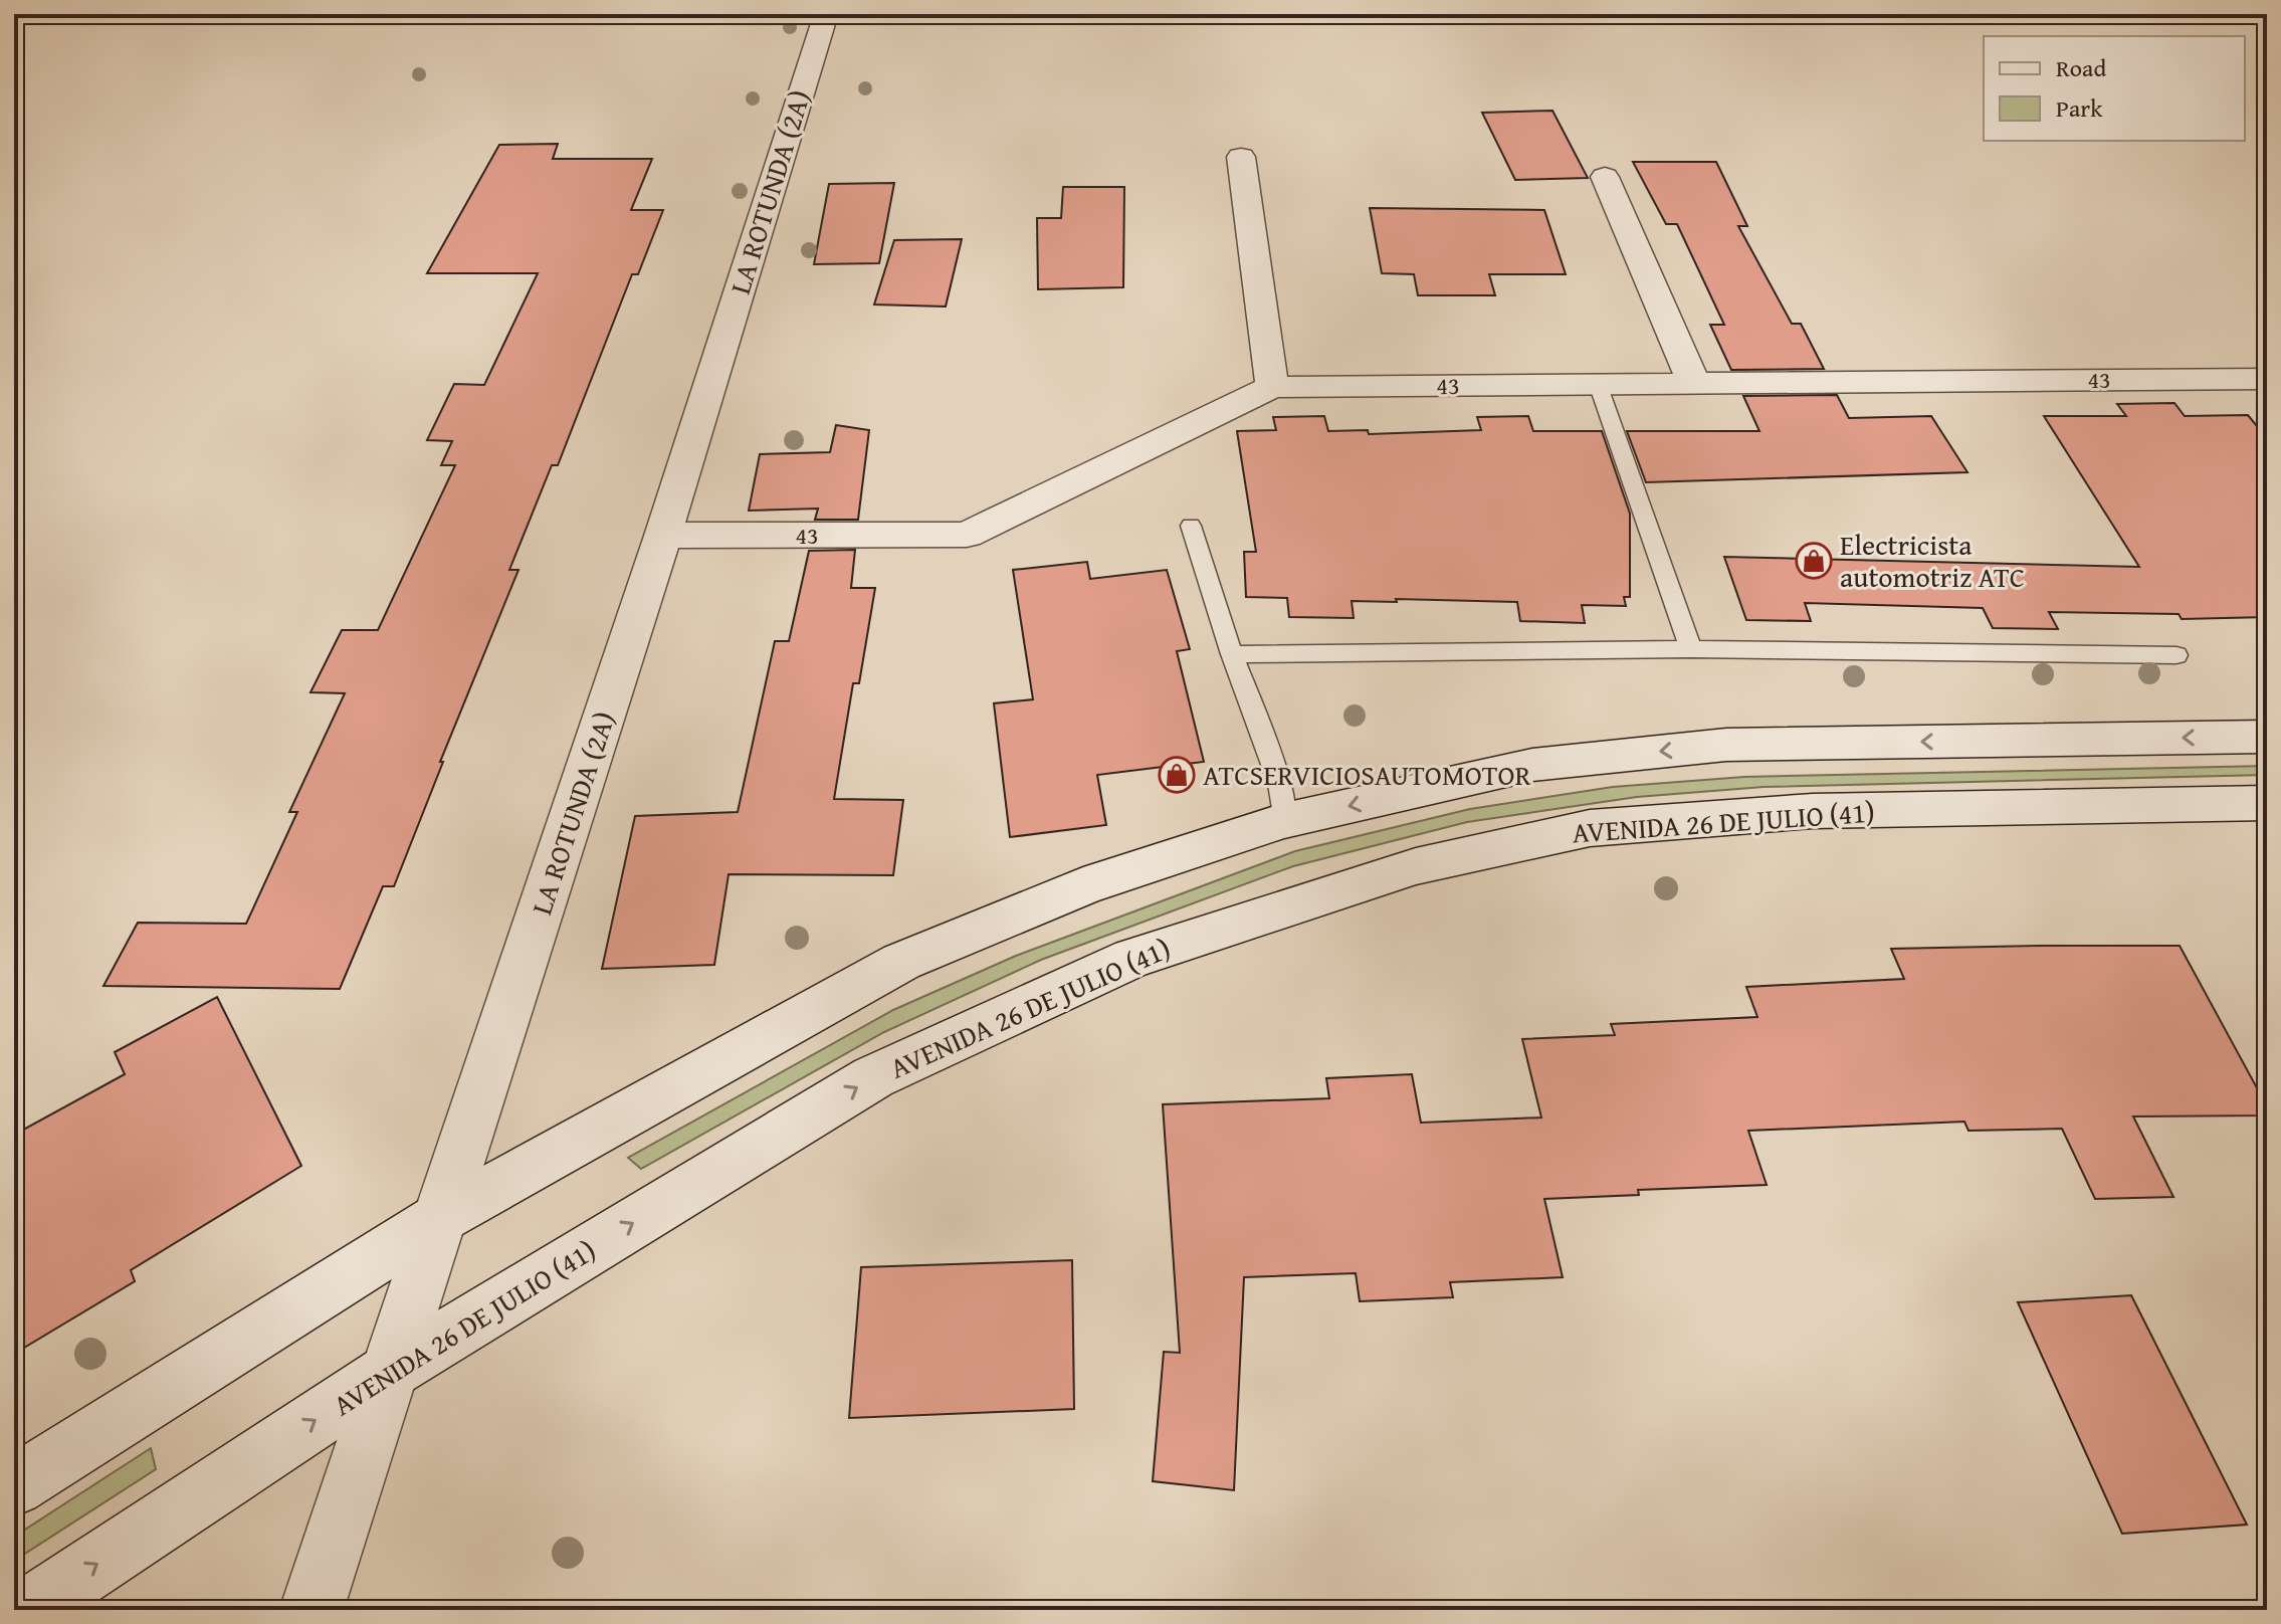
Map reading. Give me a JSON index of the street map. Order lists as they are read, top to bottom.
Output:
{
  "streets": {
    "street": ["LA ROTUNDA (2A)", "43", "AVENIDA 26 DE JULIO (41)"]
  },
  "crossings": [
    ["LA ROTUNDA (2A)", "43"],
    ["LA ROTUNDA (2A)", "AVENIDA 26 DE JULIO (41)"]
  ],
  "places": {
    "shop": ["Electricista automotriz ATC", "ATCSERVICIOSAUTOMOTOR"]
  },
  "legend": ["Road", "Park"]
}
